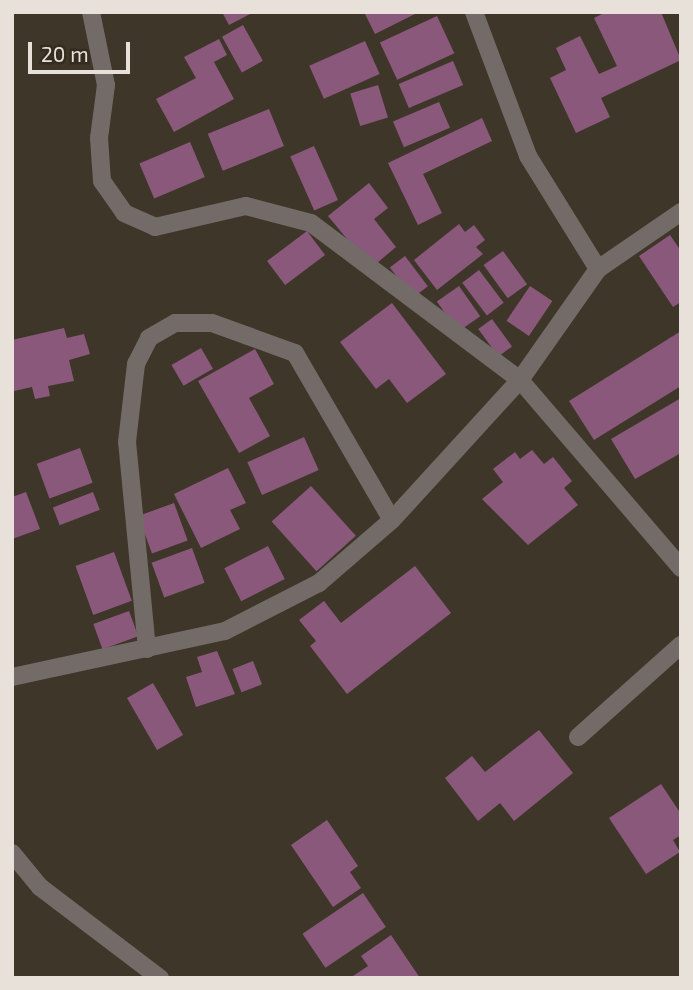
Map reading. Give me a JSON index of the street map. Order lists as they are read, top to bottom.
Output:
{
  "scale_bar": "20 m"
}
